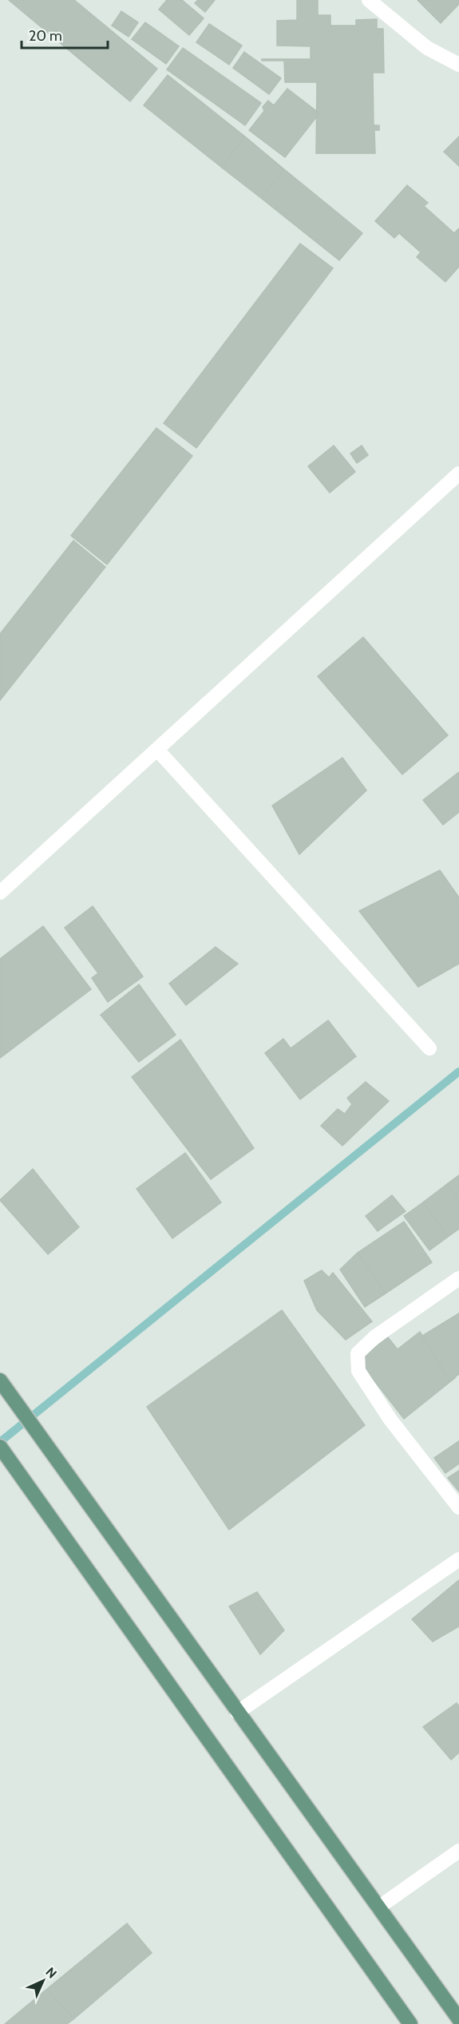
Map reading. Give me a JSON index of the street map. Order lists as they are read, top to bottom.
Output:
{
  "scale_bar": "20 m",
  "north": "top right"
}
